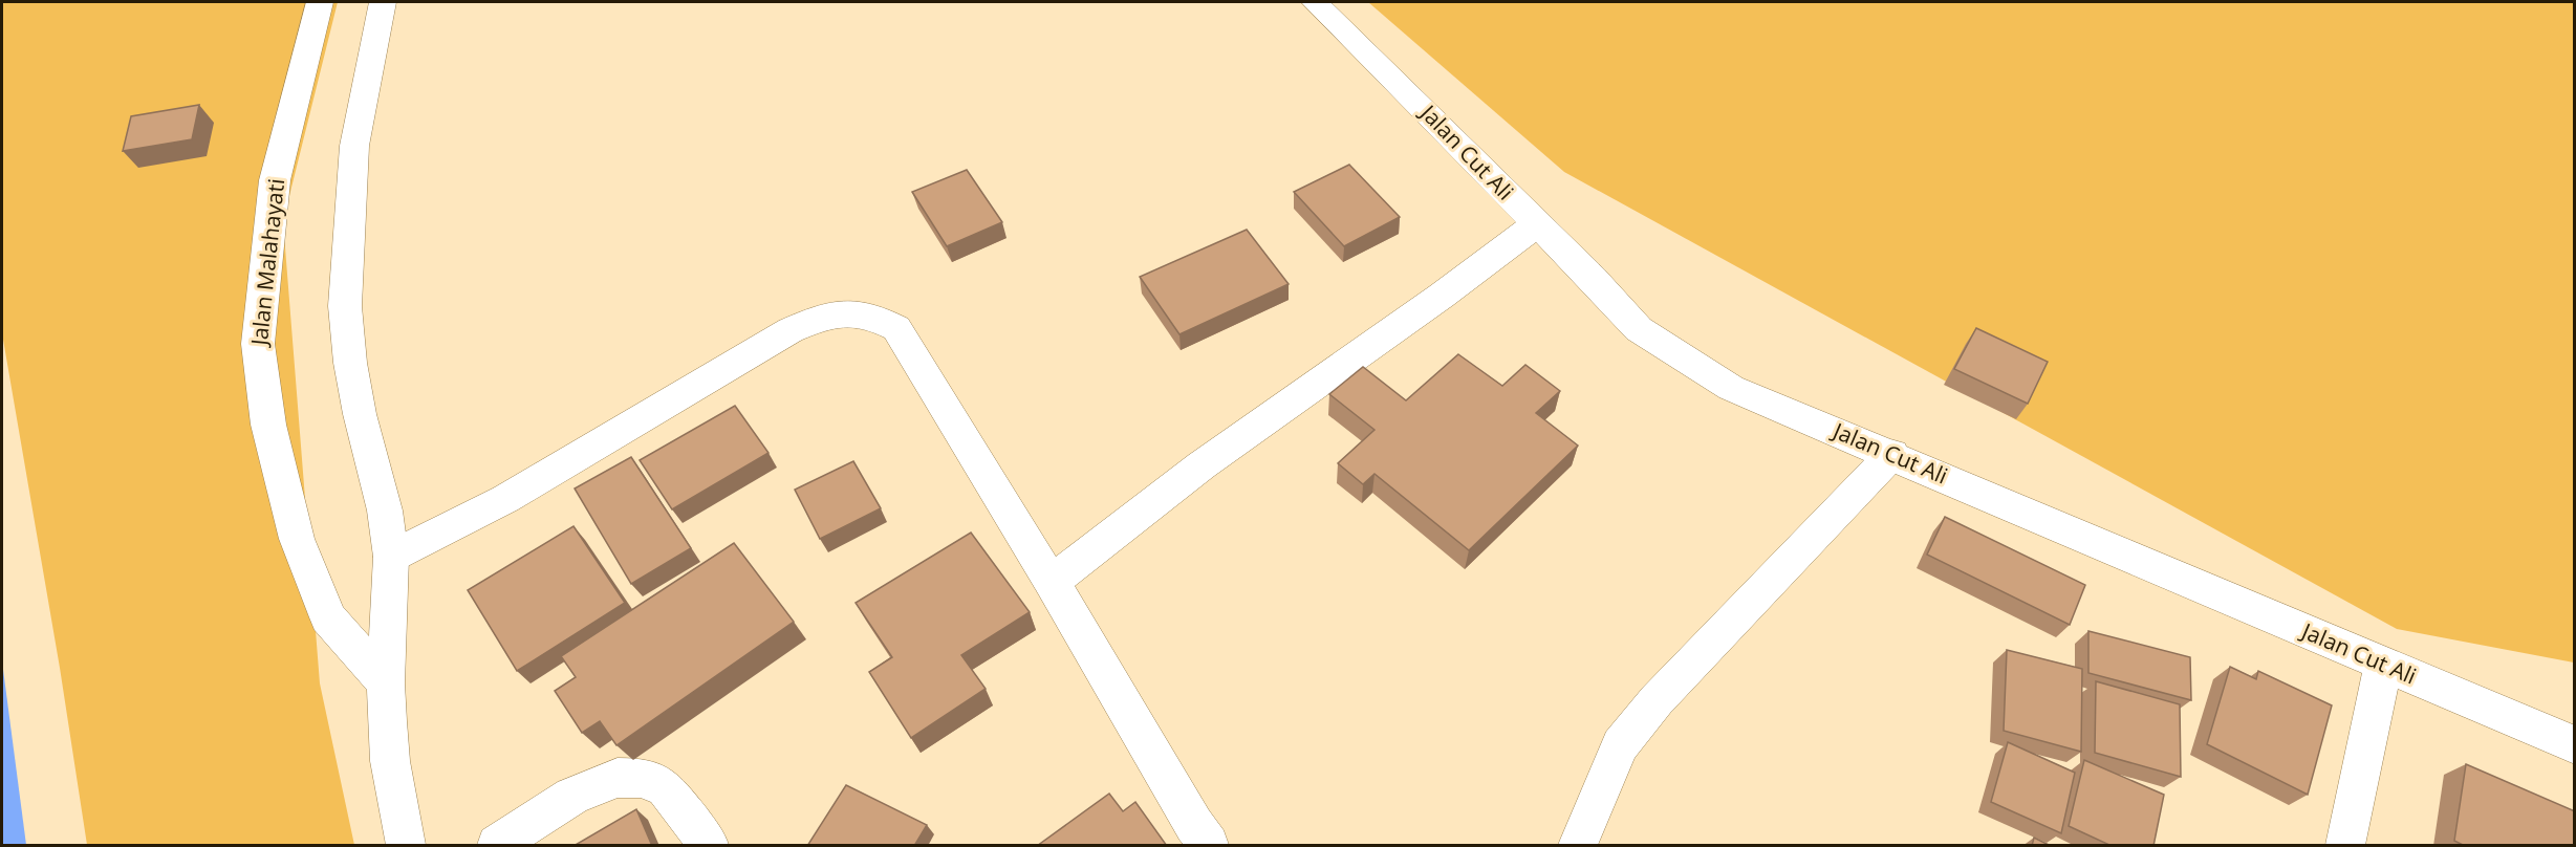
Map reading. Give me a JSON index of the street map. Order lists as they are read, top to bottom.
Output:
{
  "streets": {
    "street": ["Jalan Cut Ali", "Jalan Malahayati"]
  }
}
